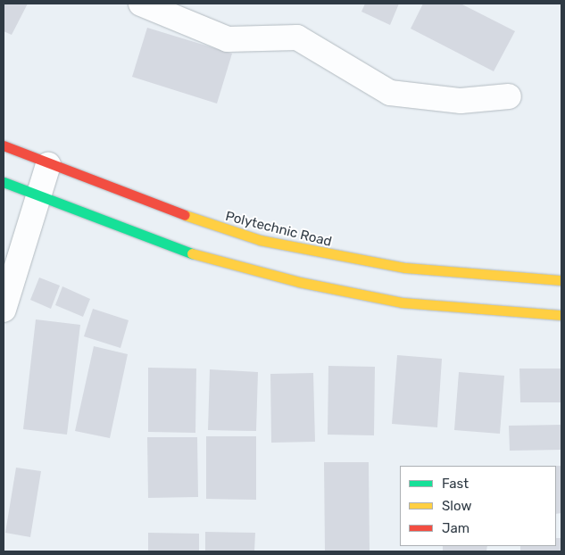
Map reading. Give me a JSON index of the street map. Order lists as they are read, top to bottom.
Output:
{
  "streets": {
    "main road": ["Polytechnic Road"]
  },
  "legend": ["Fast", "Slow", "Jam"]
}
